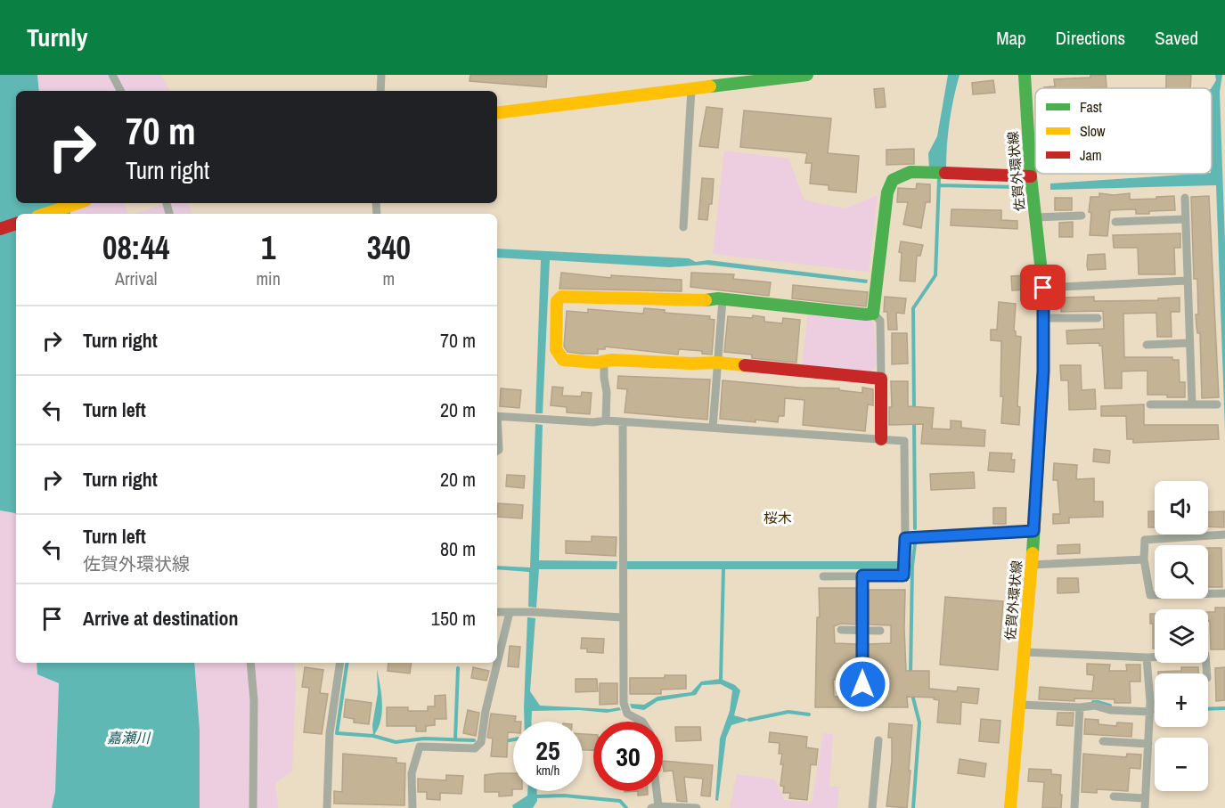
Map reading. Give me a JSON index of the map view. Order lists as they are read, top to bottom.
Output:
{
  "streets": {
    "street": ["佐賀外環状線"]
  },
  "districts": ["桜木"],
  "water": ["嘉瀬川"],
  "legend": ["Fast", "Slow", "Jam"],
  "page": {
    "header": "Turnly",
    "nav": ["Map", "Directions", "Saved"],
    "turn": ["70 m", "Turn right"],
    "eta": [
      "08:44",
      "Arrival",
      "1",
      "min",
      "340",
      "m"
    ],
    "list": [
      {
        "name": "Turn right",
        "value": "70 m"
      },
      {
        "name": "Turn left",
        "value": "20 m"
      },
      {
        "name": "Turn right",
        "value": "20 m"
      },
      {
        "name": "Turn left",
        "note": "佐賀外環状線",
        "value": "80 m"
      },
      {
        "name": "Arrive at destination",
        "value": "150 m"
      }
    ],
    "map_buttons": ["+", "−"],
    "speed": "25 km/h",
    "limit": "30"
  }
}
